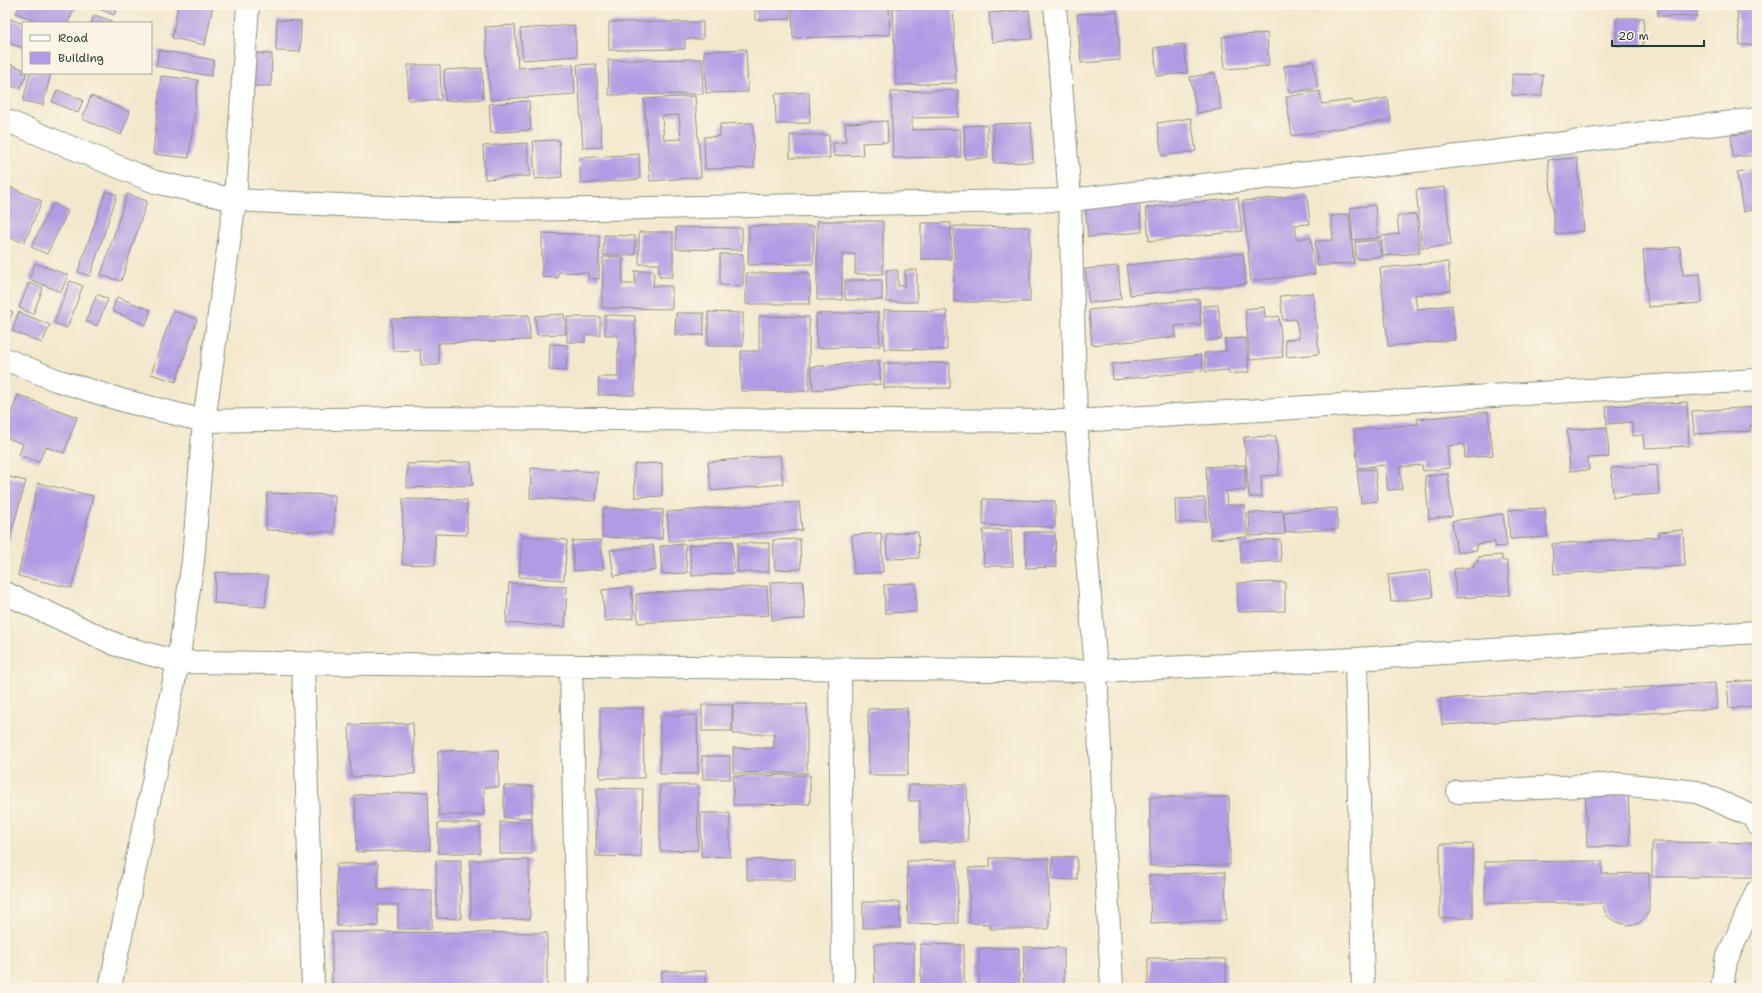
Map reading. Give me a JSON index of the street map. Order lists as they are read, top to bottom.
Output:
{
  "legend": ["Road", "Building"],
  "scale_bar": "20 m"
}
